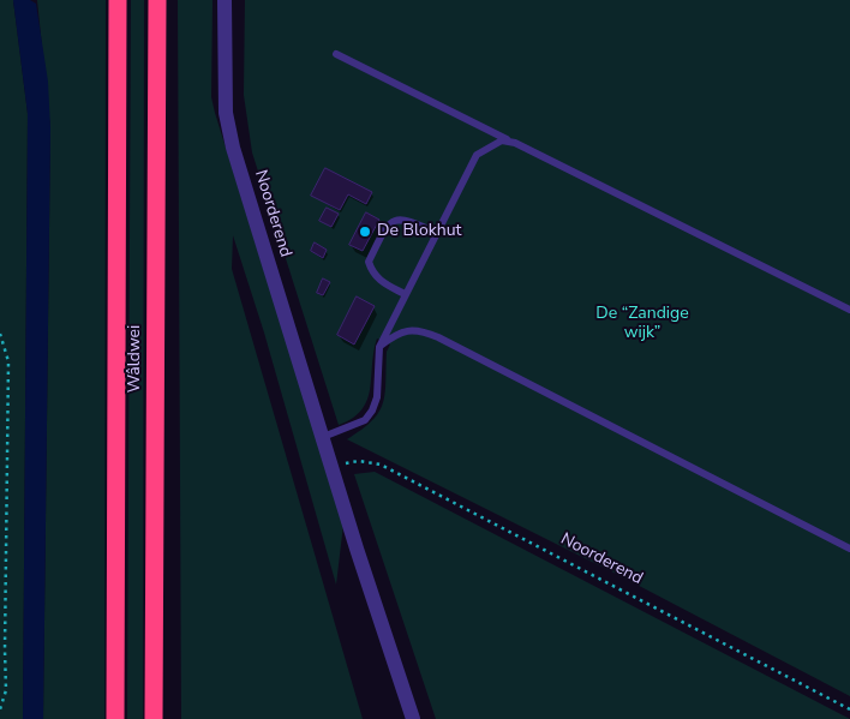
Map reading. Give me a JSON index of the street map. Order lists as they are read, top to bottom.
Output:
{
  "streets": {
    "highway": ["Wâldwei"],
    "street": ["Noorderend"]
  },
  "parks": ["De “Zandige wijk”"],
  "places": ["De Blokhut"]
}
